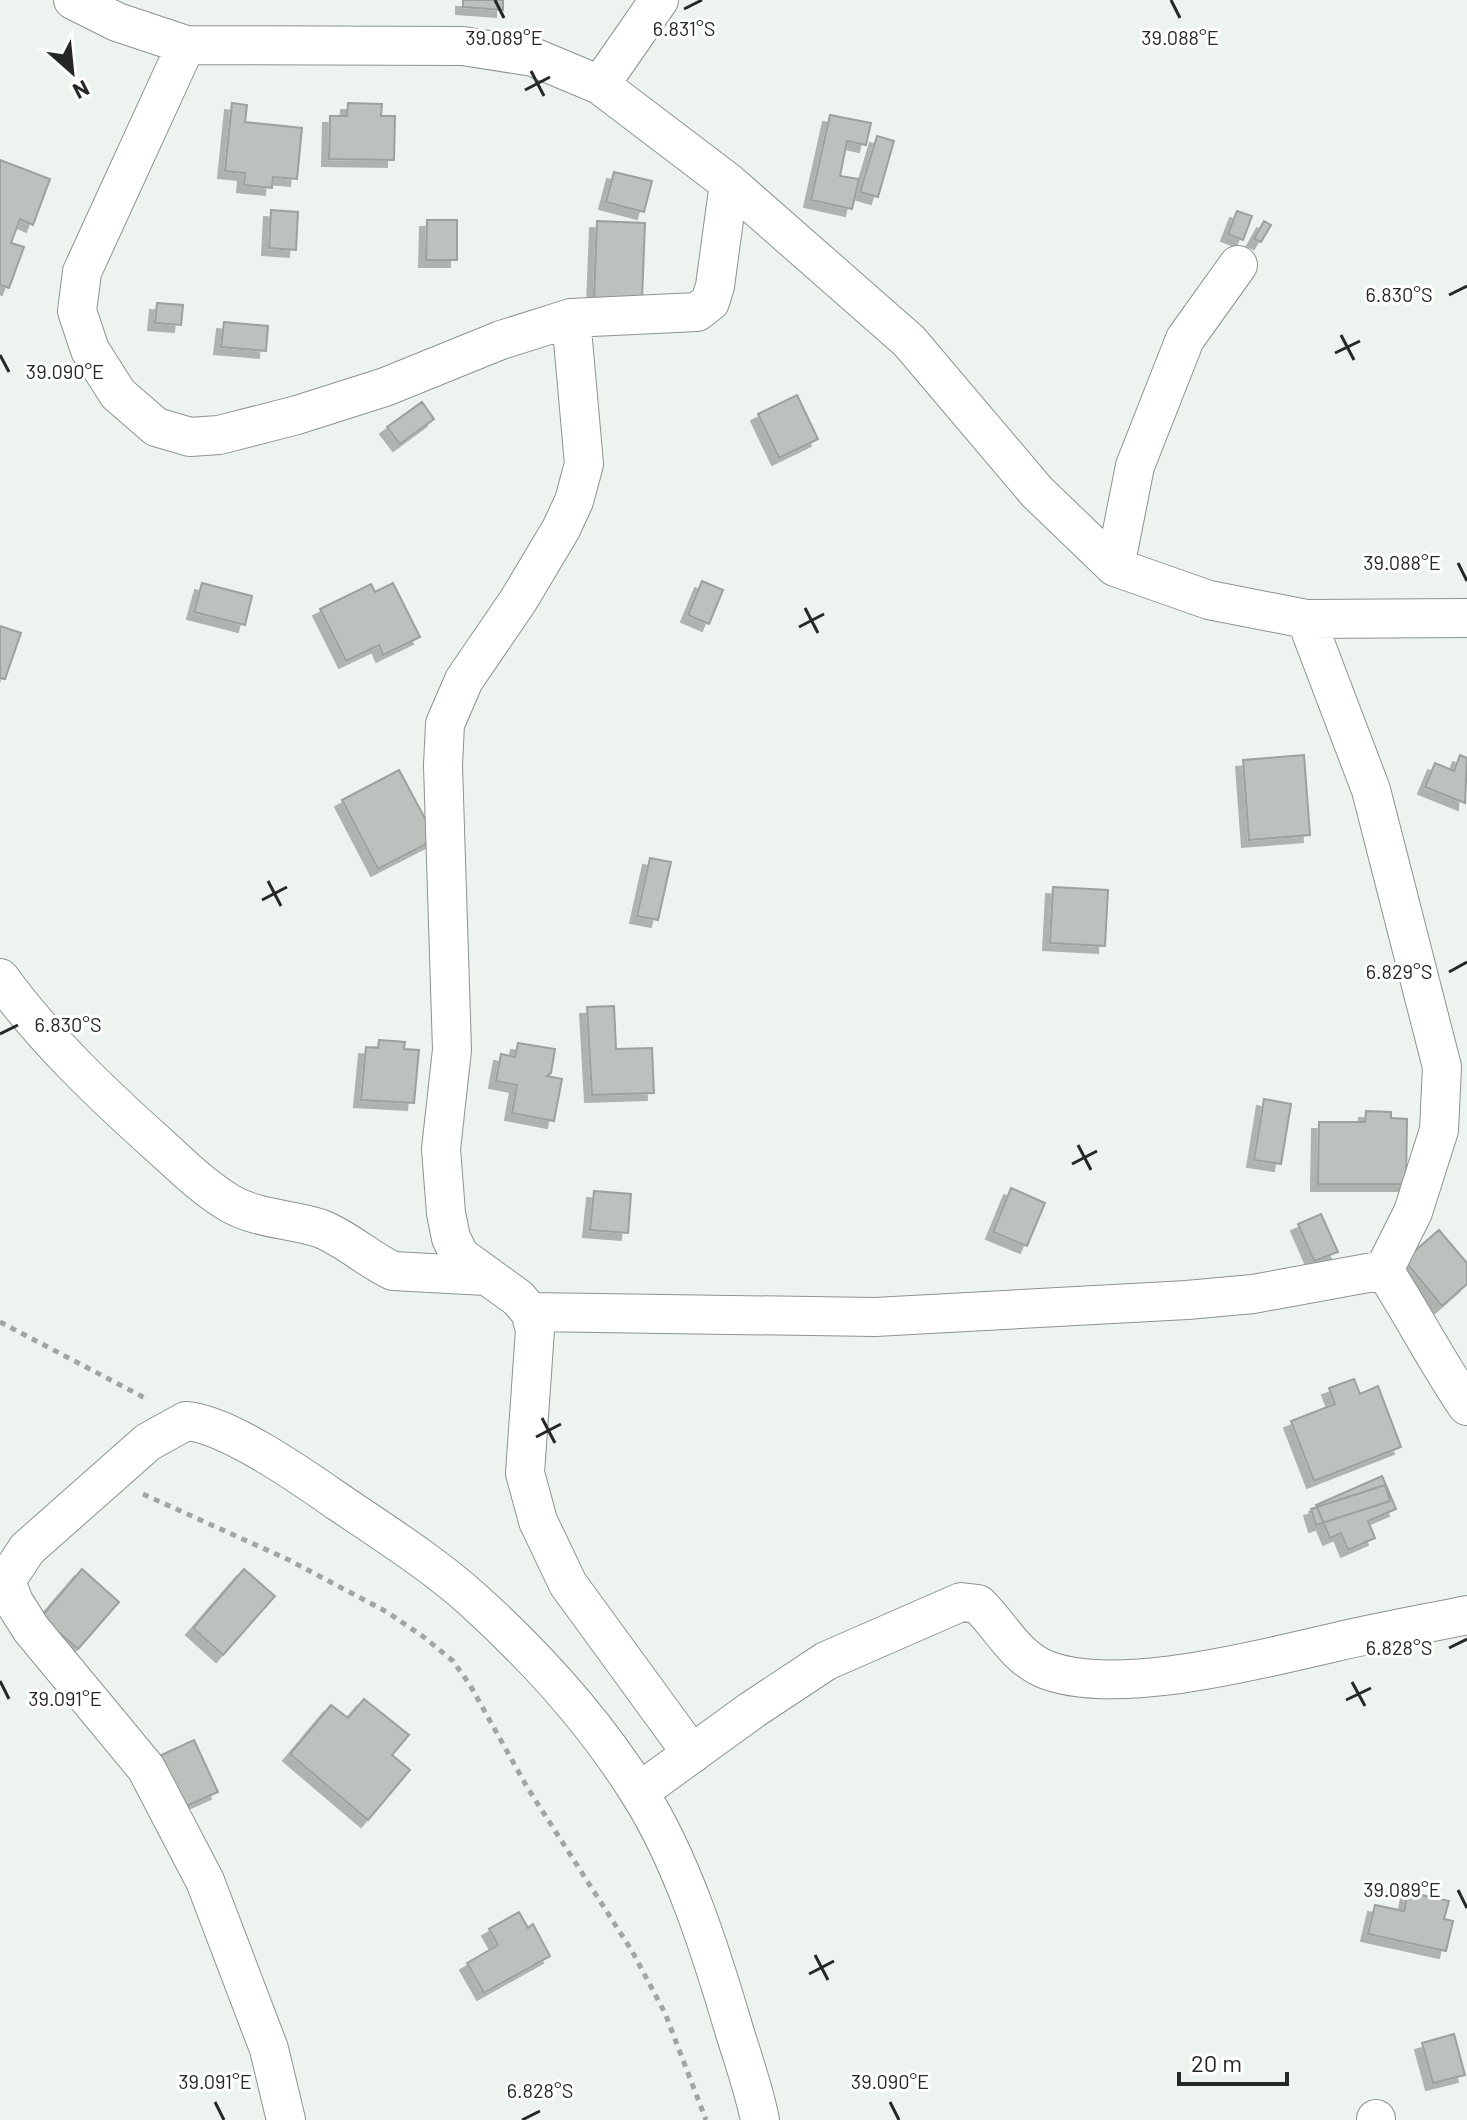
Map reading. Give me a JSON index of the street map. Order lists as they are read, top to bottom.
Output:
{
  "scale_bar": "20 m",
  "north": "bottom right",
  "coordinates": [
    "6.831°S",
    "39.089°E",
    "39.088°E",
    "6.830°S",
    "39.090°E",
    "6.829°S",
    "6.828°S",
    "39.091°E"
  ]
}
